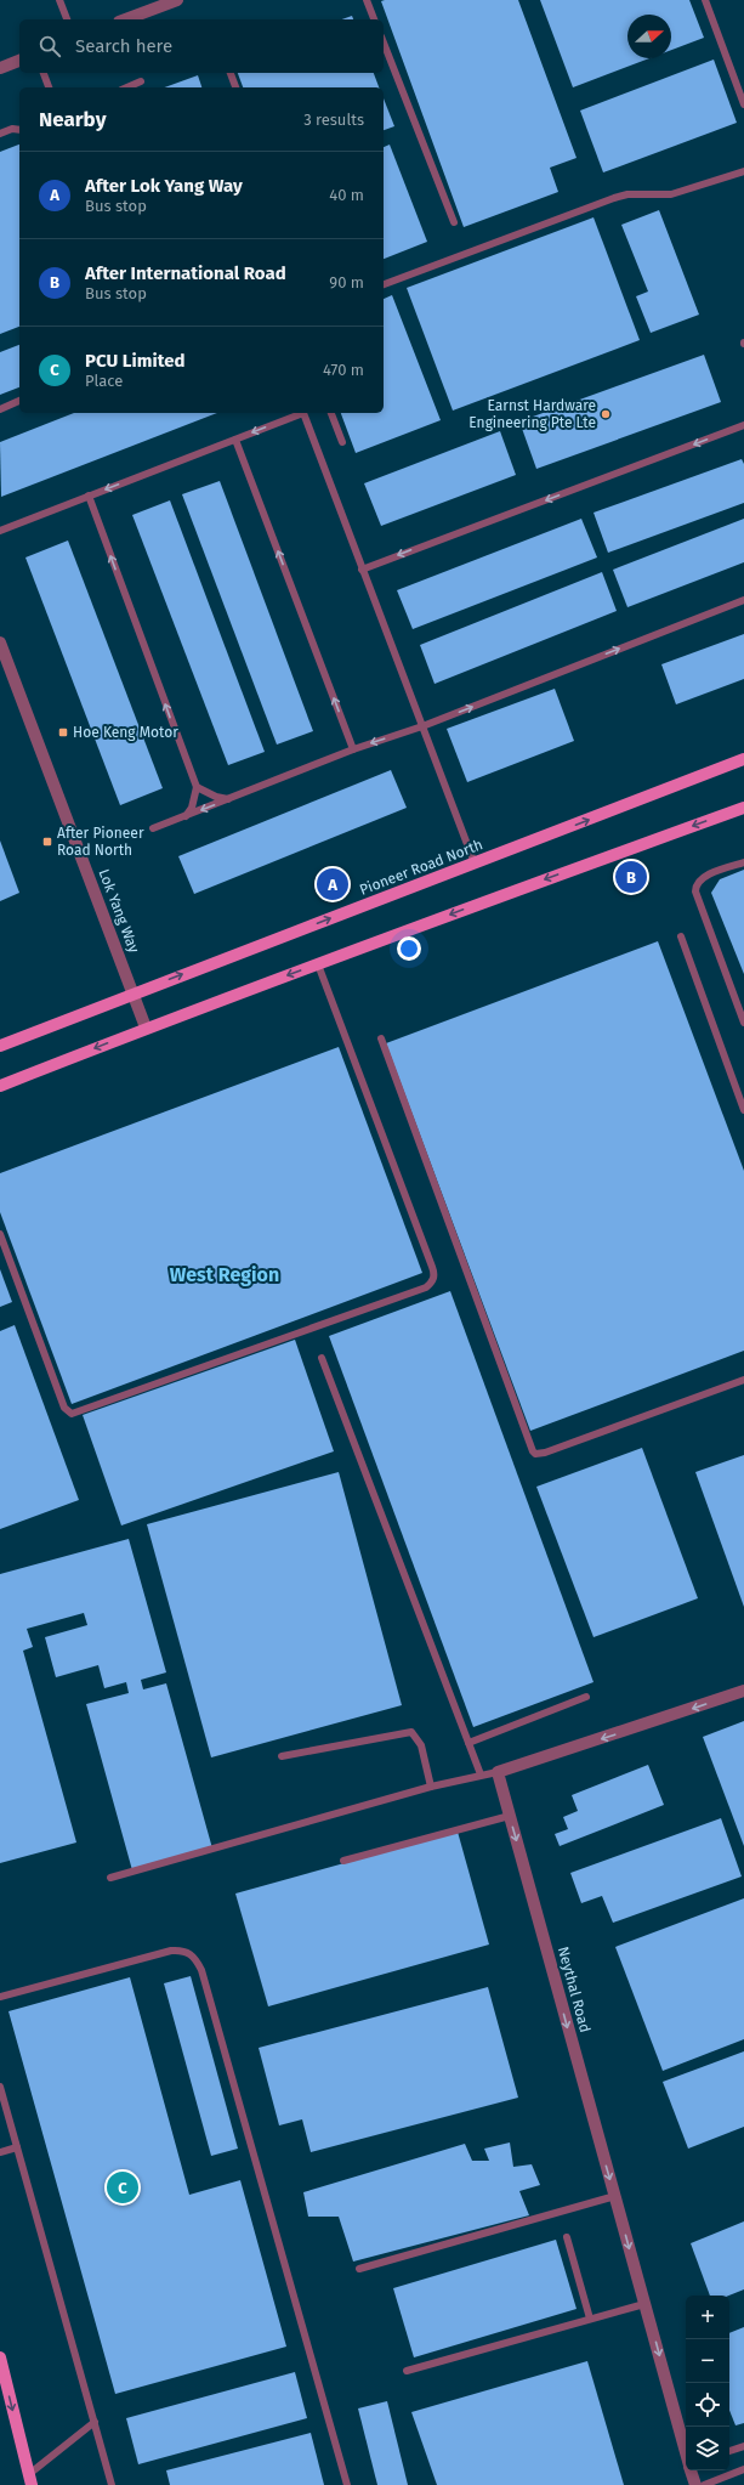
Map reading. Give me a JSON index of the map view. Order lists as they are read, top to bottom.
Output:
{
  "streets": {
    "main road": ["Pioneer Road North"],
    "street": ["Lok Yang Way", "Neythal Road"]
  },
  "crossings": [
    ["Pioneer Road North", "Lok Yang Way"]
  ],
  "one_way": ["Neythal Road"],
  "districts": ["West Region"],
  "places": {
    "other": ["Earnst Hardware Engineering Pte Lte"],
    "transit": ["Hoe Keng Motor", "After Pioneer Road North"]
  },
  "north": "right",
  "page": {
    "search": "Search here",
    "heading": ["Nearby", "3 results"],
    "list": [
      {
        "mark": "A",
        "name": "After Lok Yang Way",
        "note": "Bus stop",
        "value": "40 m"
      },
      {
        "mark": "B",
        "name": "After International Road",
        "note": "Bus stop",
        "value": "90 m"
      },
      {
        "mark": "C",
        "name": "PCU Limited",
        "note": "Place",
        "value": "470 m"
      }
    ],
    "pins": ["B", "A", "C"],
    "map_buttons": ["+", "−"]
  }
}
